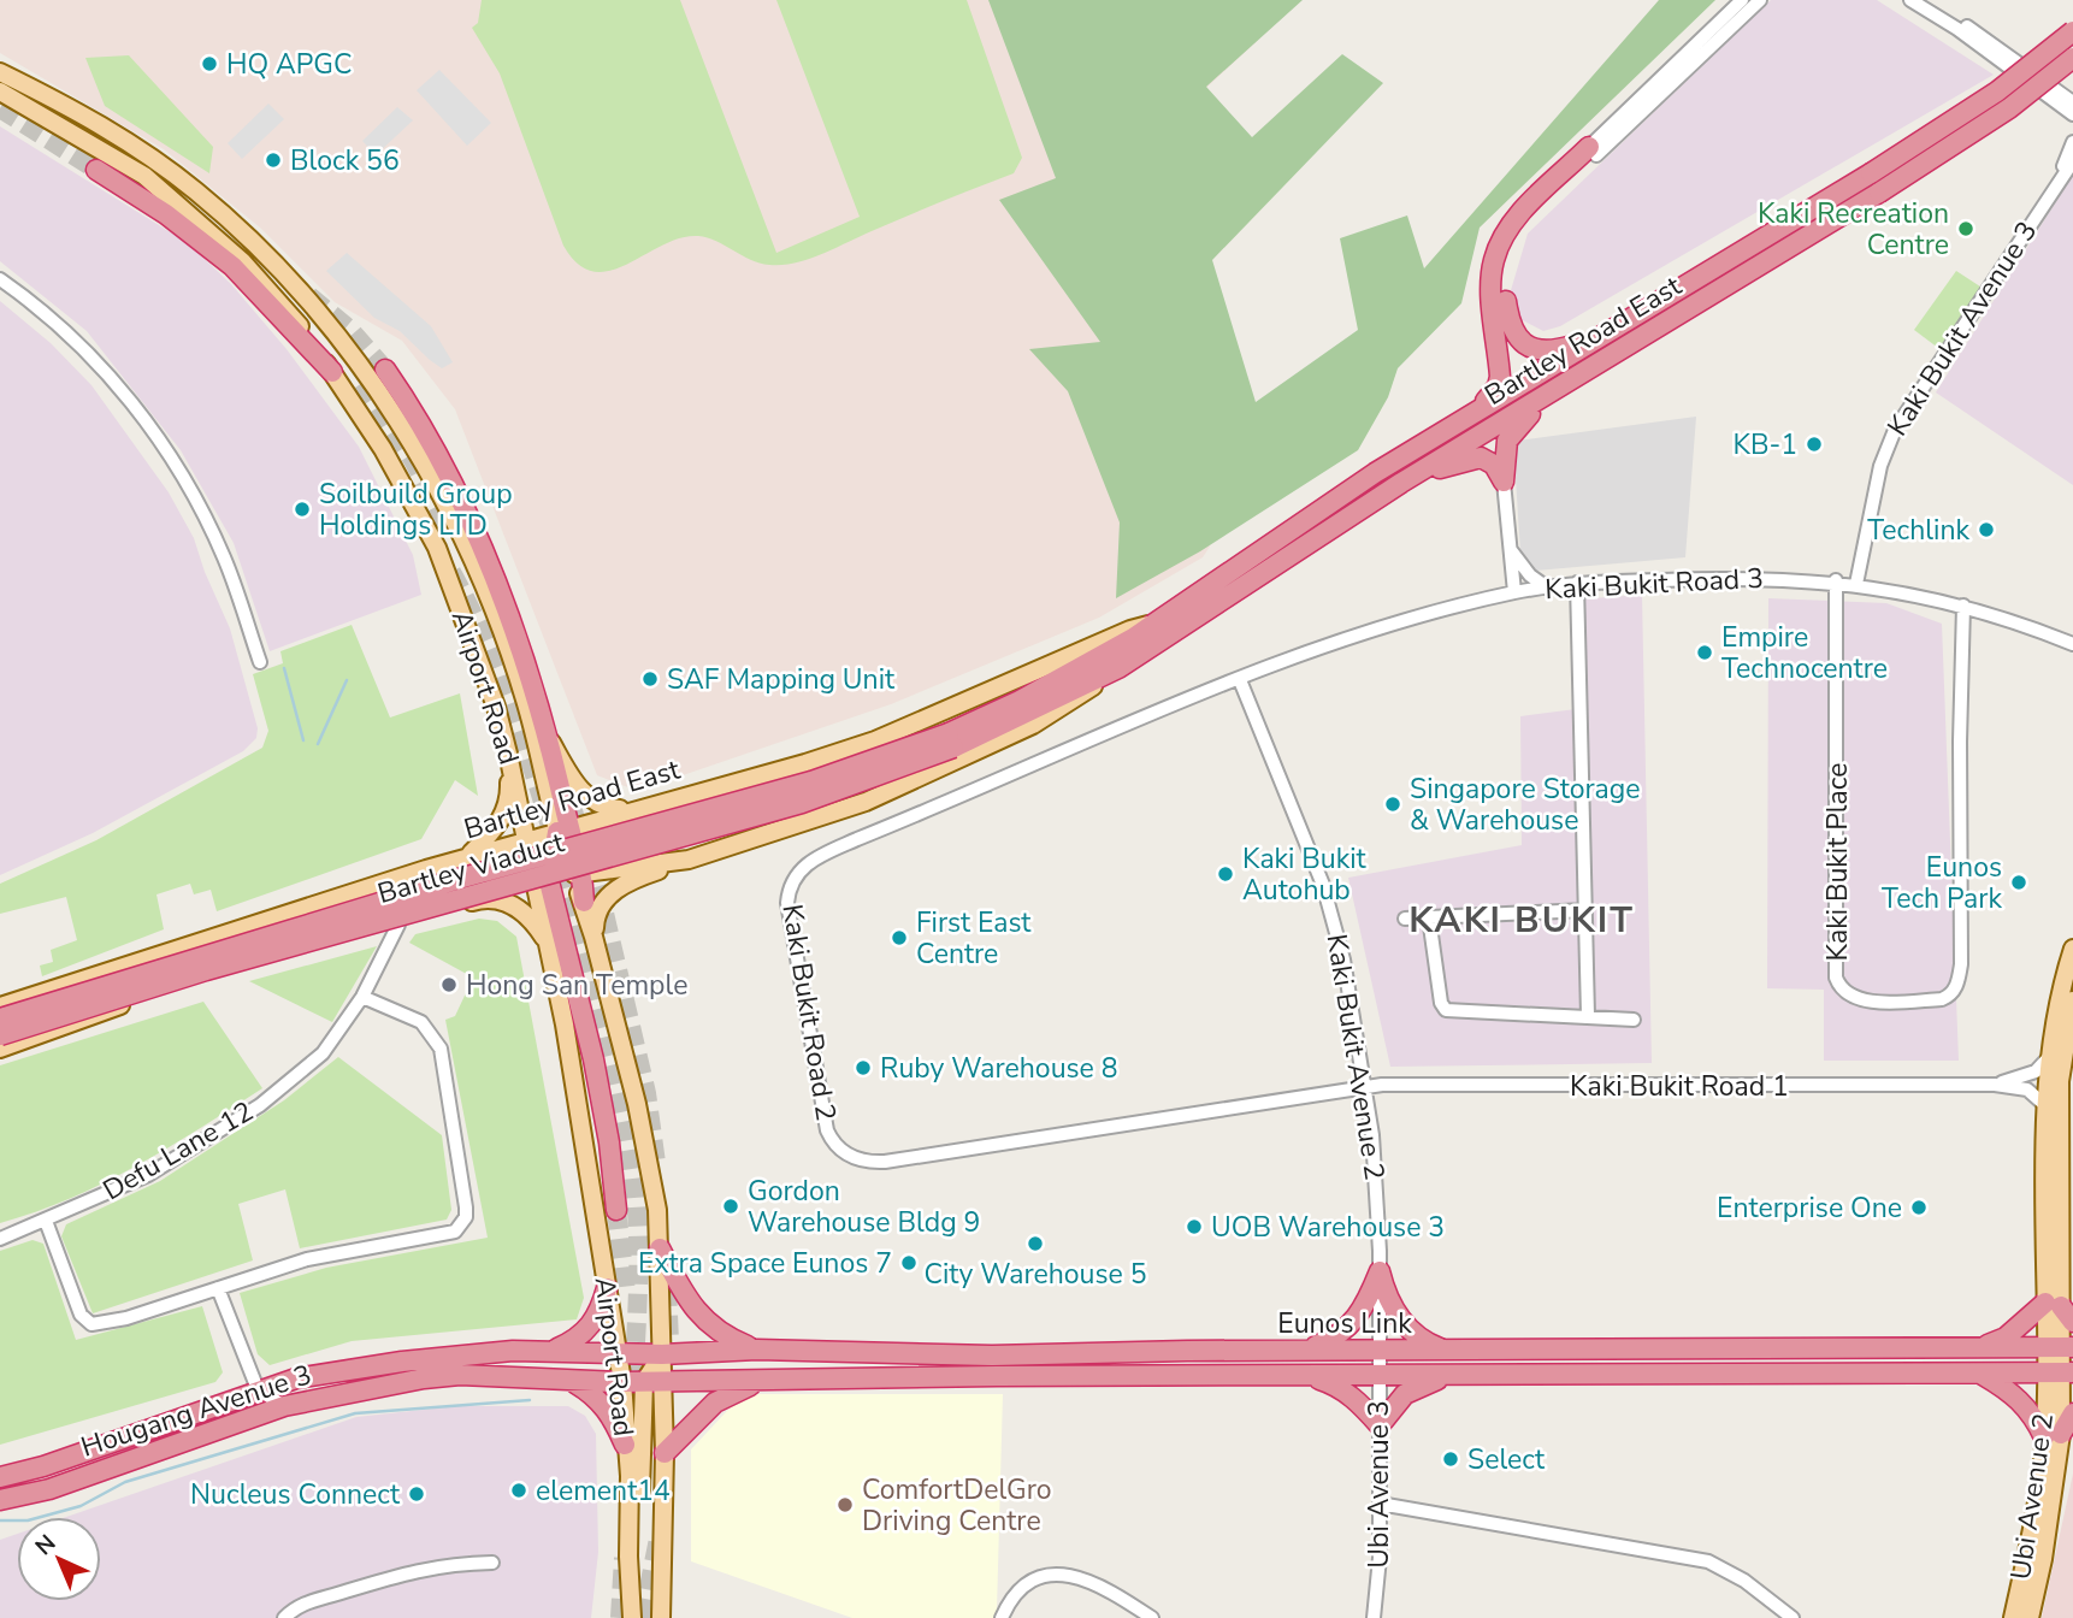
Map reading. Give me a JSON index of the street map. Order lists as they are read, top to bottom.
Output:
{
  "streets": {
    "highway": [
      "Bartley Road East",
      "Bartley Viaduct",
      "Eunos Link",
      "Hougang Avenue 3"
    ],
    "main road": ["Airport Road", "Ubi Avenue 2"],
    "street": [
      "Kaki Bukit Avenue 3",
      "Kaki Bukit Road 3",
      "Kaki Bukit Place",
      "Kaki Bukit Road 2",
      "Kaki Bukit Avenue 2",
      "Kaki Bukit Road 1",
      "Defu Lane 12",
      "Ubi Avenue 3"
    ]
  },
  "crossings": [
    ["Kaki Bukit Avenue 3", "Kaki Bukit Road 3"],
    ["Bartley Road East", "Airport Road"],
    ["Bartley Road East", "Bartley Viaduct"],
    ["Kaki Bukit Road 3", "Kaki Bukit Place"],
    ["Kaki Bukit Road 3", "Kaki Bukit Road 2"],
    ["Kaki Bukit Road 3", "Kaki Bukit Avenue 2"],
    ["Airport Road", "Eunos Link"],
    ["Airport Road", "Hougang Avenue 3"],
    ["Kaki Bukit Road 2", "Kaki Bukit Avenue 2"],
    ["Kaki Bukit Road 2", "Kaki Bukit Road 1"],
    ["Kaki Bukit Avenue 2", "Kaki Bukit Road 1"],
    ["Kaki Bukit Avenue 2", "Eunos Link"],
    ["Kaki Bukit Avenue 2", "Ubi Avenue 3"],
    ["Eunos Link", "Hougang Avenue 3"],
    ["Eunos Link", "Ubi Avenue 3"],
    ["Eunos Link", "Ubi Avenue 2"]
  ],
  "districts": ["KAKI BUKIT"],
  "places": [
    "HQ APGC",
    "Block 56",
    "Kaki Recreation Centre",
    "KB-1",
    "Soilbuild Group Holdings LTD",
    "Techlink",
    "Empire Technocentre",
    "SAF Mapping Unit",
    "Singapore Storage & Warehouse",
    "Kaki Bukit Autohub",
    "Eunos Tech Park",
    "First East Centre",
    "Hong San Temple",
    "Ruby Warehouse 8",
    "Gordon Warehouse Bldg 9",
    "Enterprise One",
    "UOB Warehouse 3",
    "City Warehouse 5",
    "Extra Space Eunos 7",
    "Select",
    "element14",
    "Nucleus Connect",
    "ComfortDelGro Driving Centre"
  ],
  "north": "top left"
}
